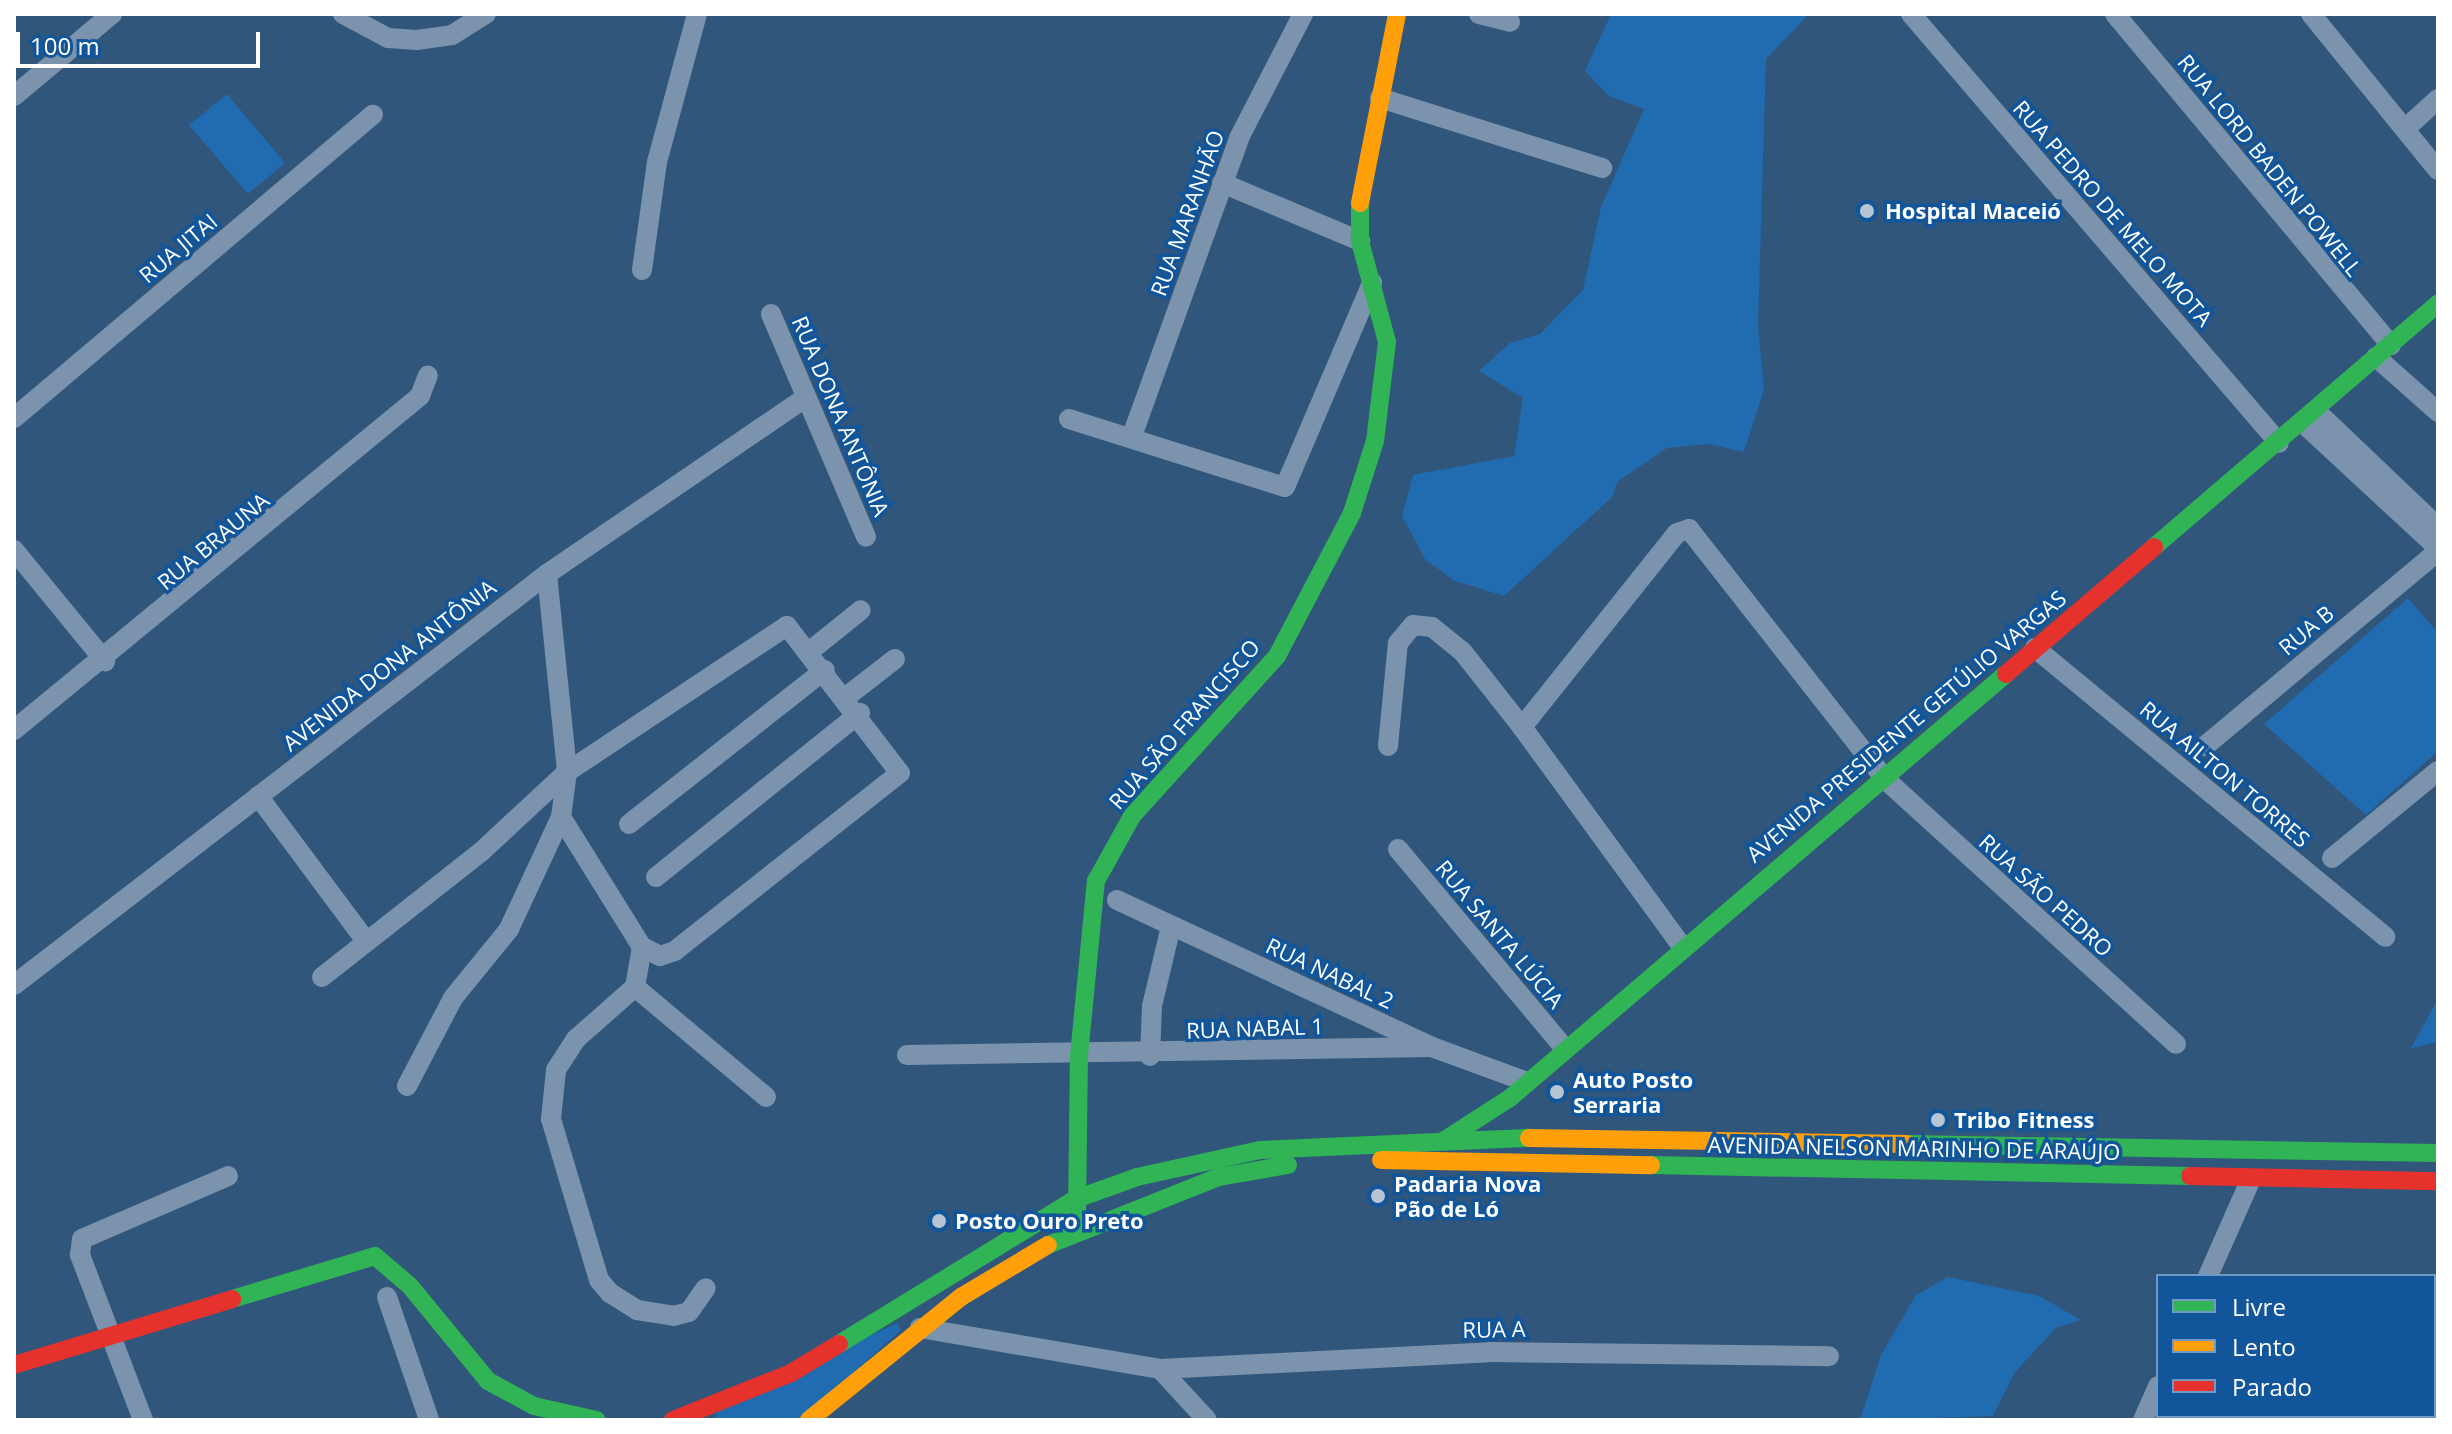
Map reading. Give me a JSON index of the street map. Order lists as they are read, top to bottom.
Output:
{
  "streets": {
    "main road": ["RUA SÃO FRANCISCO", "AVENIDA PRESIDENTE GETÚLIO VARGAS", "AVENIDA NELSON MARINHO DE ARAÚJO"],
    "street": [
      "RUA LORD BADEN POWELL",
      "RUA MARANHÃO",
      "RUA PEDRO DE MELO MOTA",
      "RUA JITAI",
      "RUA DONA ANTÔNIA",
      "RUA BRAUNA",
      "RUA B",
      "AVENIDA DONA ANTÔNIA",
      "RUA AILTON TORRES",
      "RUA SÃO PEDRO",
      "RUA SANTA LÚCIA",
      "RUA NABAL 2",
      "RUA NABAL 1",
      "RUA A"
    ]
  },
  "crossings": [
    ["RUA LORD BADEN POWELL", "AVENIDA PRESIDENTE GETÚLIO VARGAS"],
    ["RUA PEDRO DE MELO MOTA", "AVENIDA PRESIDENTE GETÚLIO VARGAS"],
    ["RUA DONA ANTÔNIA", "AVENIDA DONA ANTÔNIA"],
    ["RUA SÃO FRANCISCO", "RUA NABAL 1"],
    ["RUA SÃO FRANCISCO", "AVENIDA NELSON MARINHO DE ARAÚJO"],
    ["AVENIDA PRESIDENTE GETÚLIO VARGAS", "RUA AILTON TORRES"],
    ["AVENIDA PRESIDENTE GETÚLIO VARGAS", "RUA SÃO PEDRO"],
    ["AVENIDA PRESIDENTE GETÚLIO VARGAS", "RUA SANTA LÚCIA"],
    ["AVENIDA PRESIDENTE GETÚLIO VARGAS", "RUA NABAL 2"],
    ["AVENIDA PRESIDENTE GETÚLIO VARGAS", "AVENIDA NELSON MARINHO DE ARAÚJO"],
    ["RUA NABAL 2", "RUA NABAL 1"]
  ],
  "places": [
    "Hospital Maceió",
    "Auto Posto Serraria",
    "Tribo Fitness",
    "Padaria Nova Pão de Ló",
    "Posto Ouro Preto"
  ],
  "legend": ["Livre", "Lento", "Parado"],
  "scale_bar": "100 m"
}
